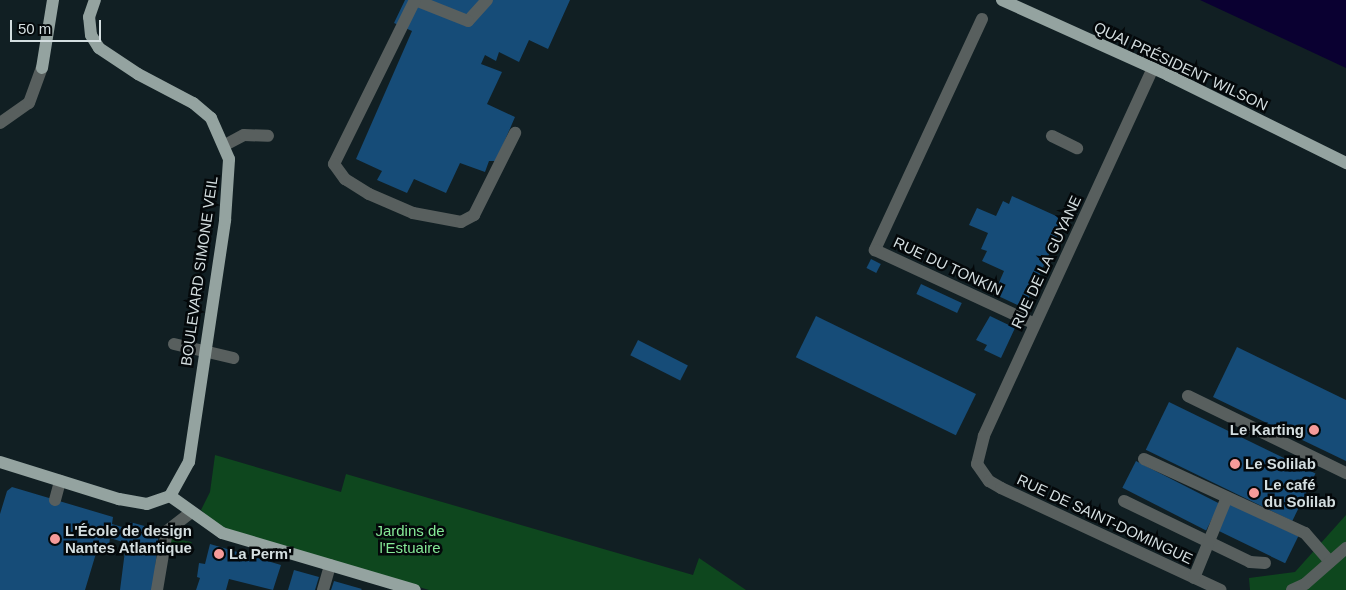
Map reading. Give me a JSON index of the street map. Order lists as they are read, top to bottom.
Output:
{
  "streets": {
    "main road": ["QUAI PRÉSIDENT WILSON", "BOULEVARD SIMONE VEIL"],
    "street": ["RUE DE LA GUYANE", "RUE DU TONKIN", "RUE DE SAINT-DOMINGUE"]
  },
  "crossings": [
    ["QUAI PRÉSIDENT WILSON", "RUE DE LA GUYANE"],
    ["RUE DE LA GUYANE", "RUE DU TONKIN"],
    ["RUE DE LA GUYANE", "RUE DE SAINT-DOMINGUE"]
  ],
  "parks": ["Jardins de l'Estuaire"],
  "places": [
    "Le Karting",
    "Le Solilab",
    "Le café du Solilab",
    "L'École de design Nantes Atlantique",
    "La Perm'"
  ],
  "scale_bar": "50 m"
}
